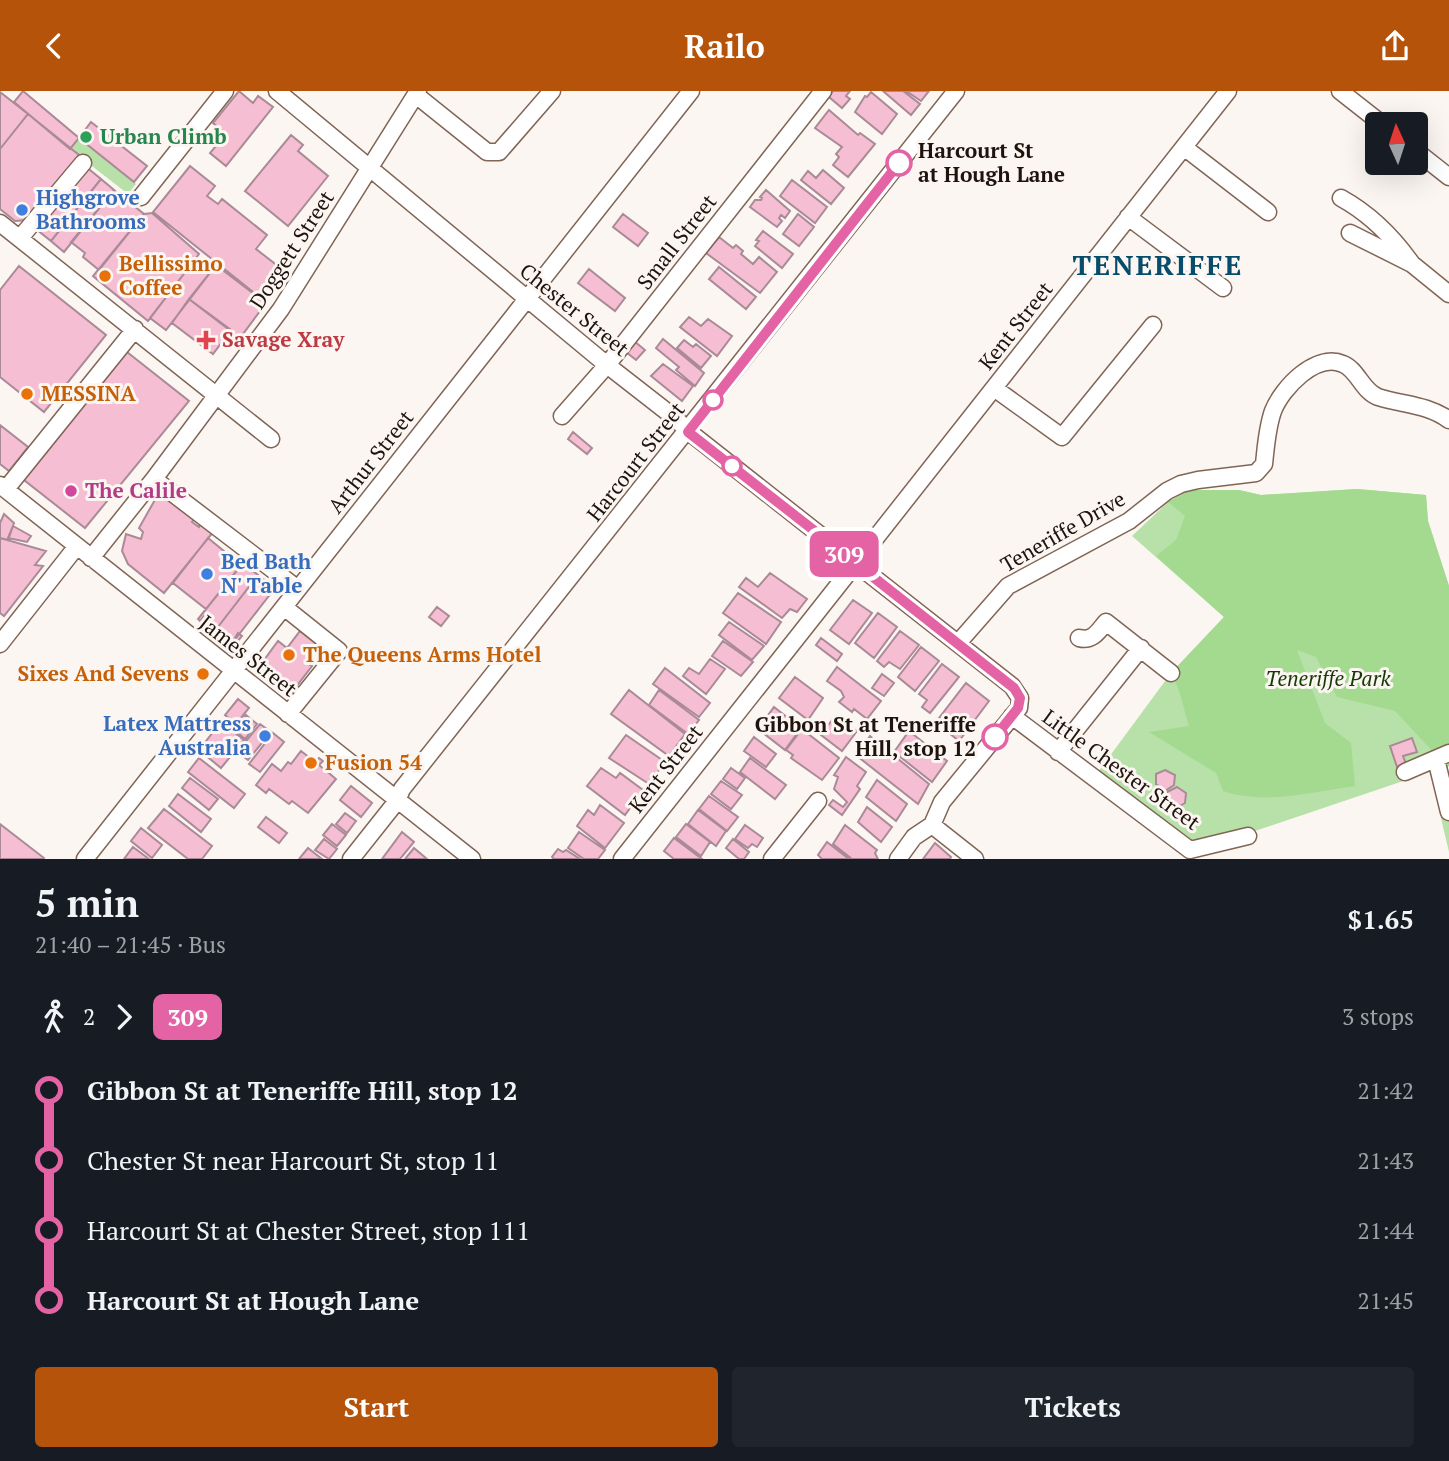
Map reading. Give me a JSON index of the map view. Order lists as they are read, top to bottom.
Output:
{
  "streets": {
    "street": [
      "Small Street",
      "Doggett Street",
      "Chester Street",
      "Kent Street",
      "Arthur Street",
      "Harcourt Street",
      "Teneriffe Drive",
      "James Street",
      "Little Chester Street"
    ]
  },
  "crossings": [
    ["Small Street", "Chester Street"],
    ["Doggett Street", "Chester Street"],
    ["Doggett Street", "James Street"],
    ["Chester Street", "Kent Street"],
    ["Chester Street", "Arthur Street"],
    ["Chester Street", "Harcourt Street"],
    ["Arthur Street", "James Street"],
    ["Harcourt Street", "James Street"]
  ],
  "districts": ["TENERIFFE"],
  "parks": ["Teneriffe Park"],
  "places": {
    "other": [
      "Urban Climb",
      "Harcourt St at Hough Lane",
      "Highgrove Bathrooms",
      "Bellissimo Coffee",
      "MESSINA",
      "The Calile",
      "Bed Bath N' Table",
      "The Queens Arms Hotel",
      "Sixes And Sevens",
      "Latex Mattress Australia",
      "Gibbon St at Teneriffe Hill, stop 12",
      "Fusion 54"
    ],
    "health": ["Savage Xray"]
  },
  "lines": ["bus line 309"],
  "north": "top",
  "page": {
    "header": "Railo",
    "on_map": "309",
    "heading": ["5 min", "21:40 – 21:45 · Bus", "$1.65"],
    "legs": ["2", "309", "3 stops"],
    "list": [
      {
        "name": "Gibbon St at Teneriffe Hill, stop 12",
        "value": "21:42"
      },
      {
        "name": "Chester St near Harcourt St, stop 11",
        "value": "21:43"
      },
      {
        "name": "Harcourt St at Chester Street, stop 111",
        "value": "21:44"
      },
      {
        "name": "Harcourt St at Hough Lane",
        "value": "21:45"
      }
    ],
    "buttons": ["Start", "Tickets"]
  }
}
